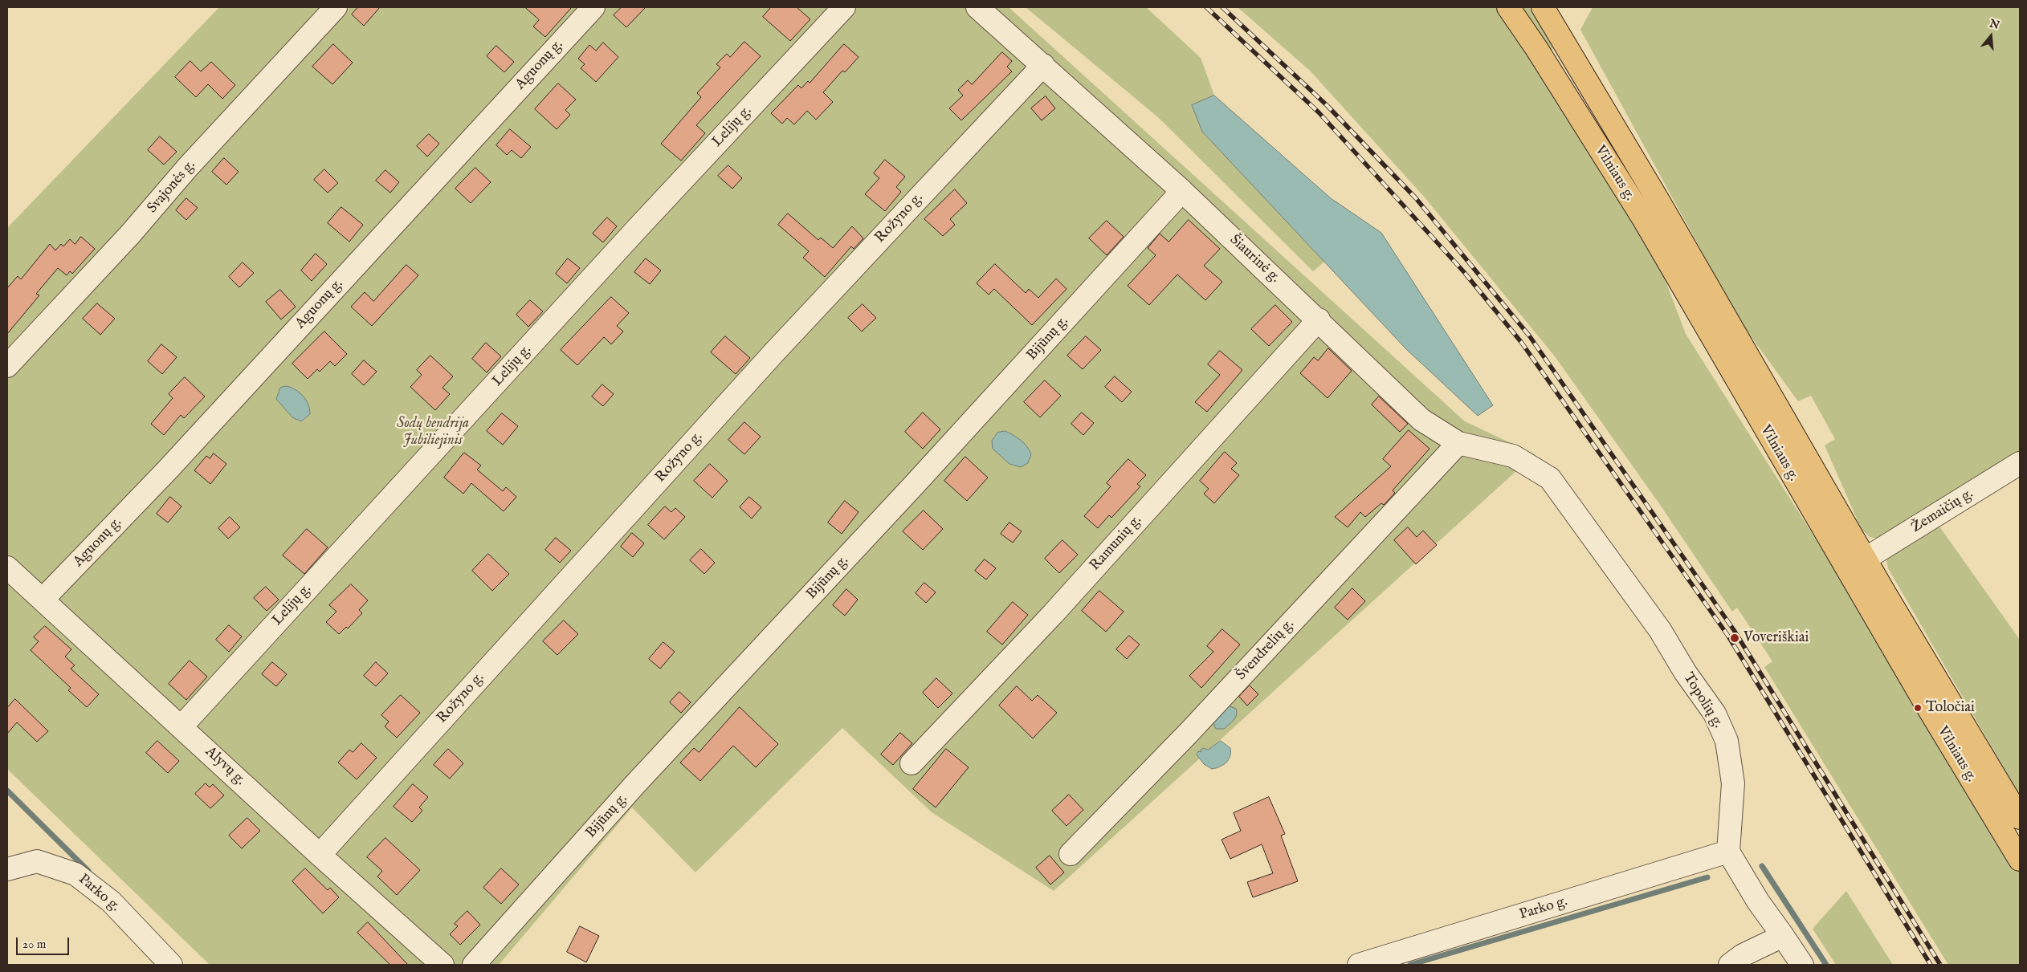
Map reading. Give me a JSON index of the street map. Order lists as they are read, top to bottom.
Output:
{
  "streets": {
    "highway": ["Vilniaus g."],
    "street": [
      "Aguonų g.",
      "Lelijų g.",
      "Svajonės g.",
      "Rožyno g.",
      "Šiaurinė g.",
      "Bijūnų g.",
      "Žemaičių g.",
      "Ramunių g.",
      "Švendrelių g.",
      "Topolių g.",
      "Alyvų g.",
      "Parko g."
    ]
  },
  "crossings": [
    ["Aguonų g.", "Alyvų g."],
    ["Lelijų g.", "Alyvų g."],
    ["Vilniaus g.", "Žemaičių g."],
    ["Rožyno g.", "Šiaurinė g."],
    ["Rožyno g.", "Alyvų g."],
    ["Šiaurinė g.", "Bijūnų g."],
    ["Šiaurinė g.", "Ramunių g."],
    ["Šiaurinė g.", "Švendrelių g."],
    ["Šiaurinė g.", "Topolių g."],
    ["Topolių g.", "Parko g."]
  ],
  "parks": ["Sodų bendrija Jubiliejinis"],
  "places": ["Voveriškiai", "Toločiai"],
  "scale_bar": "20 m",
  "north": "top"
}
